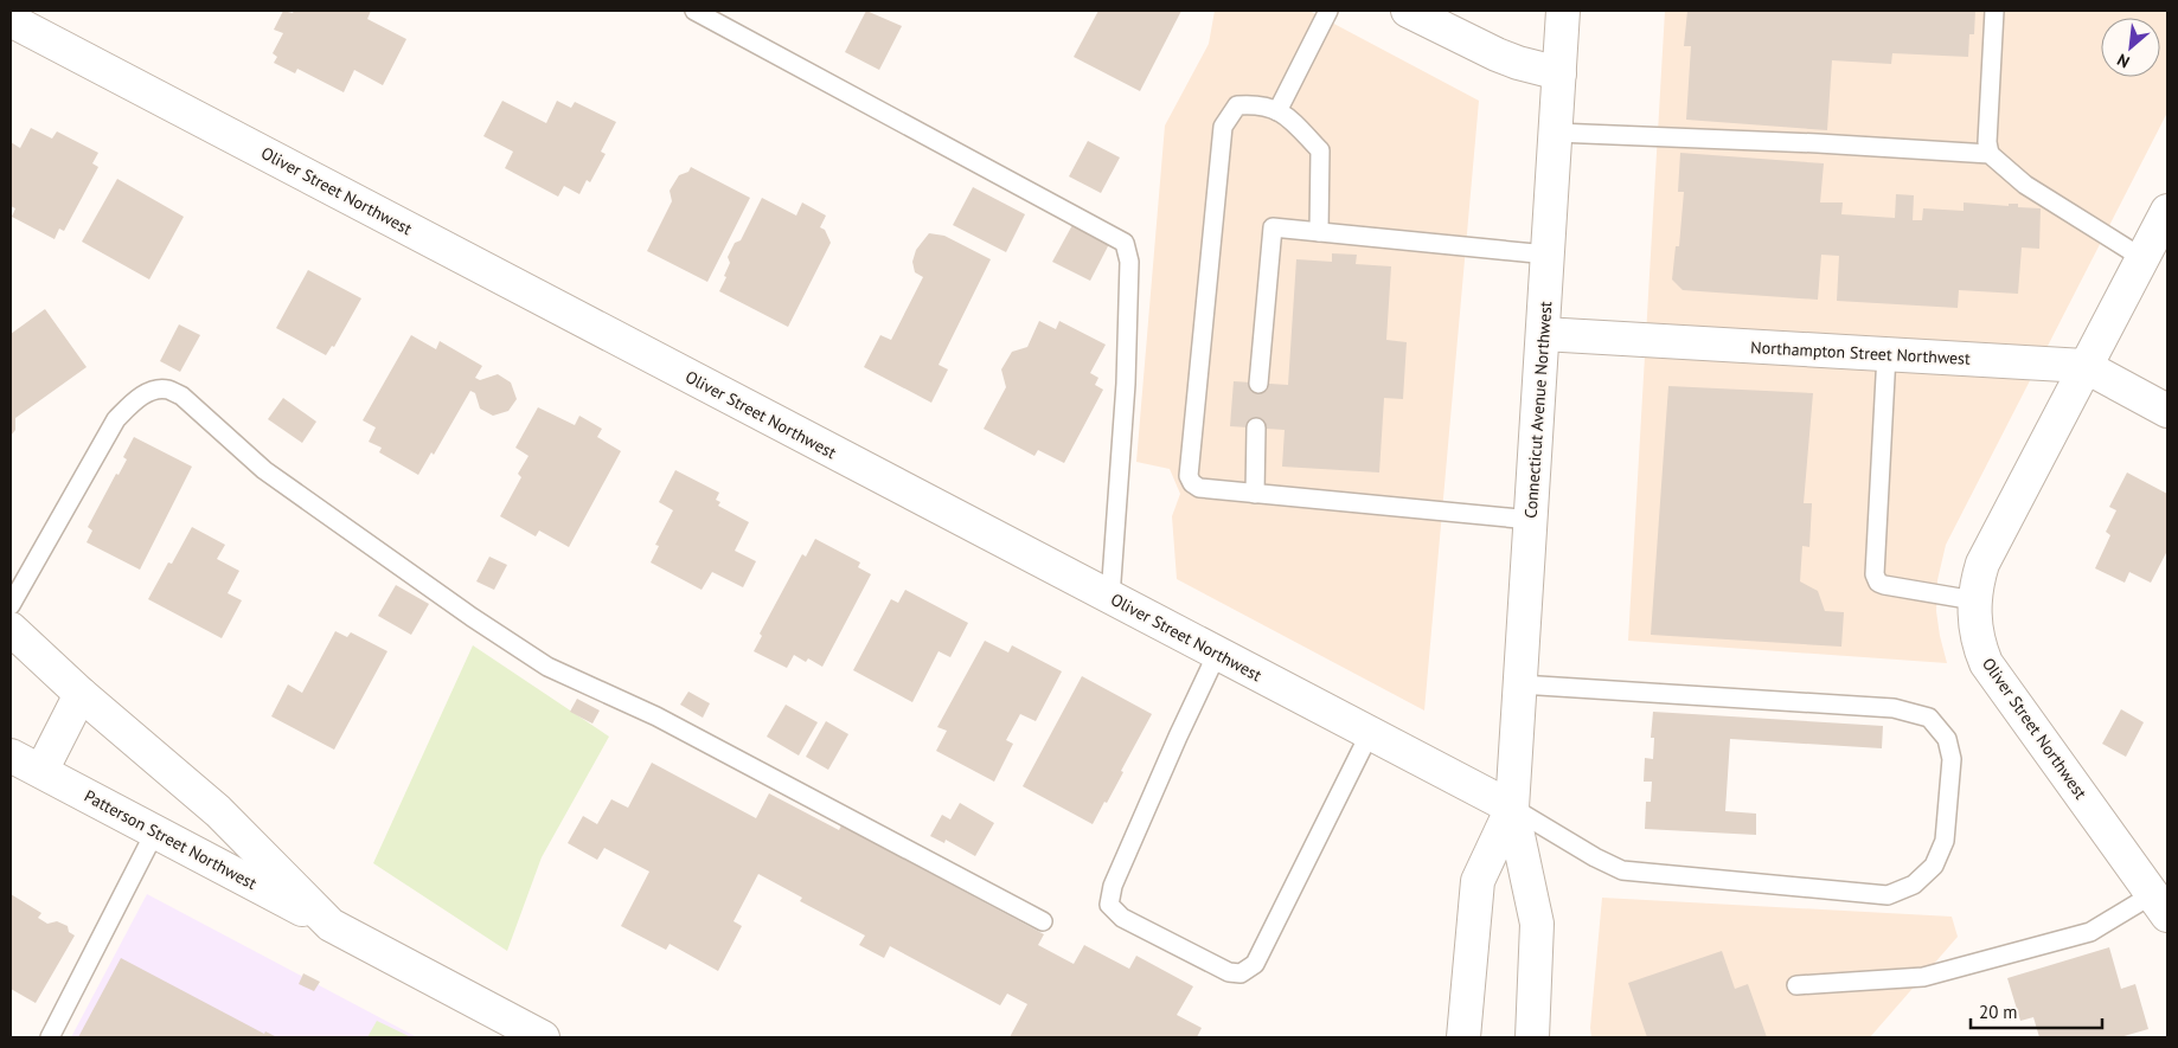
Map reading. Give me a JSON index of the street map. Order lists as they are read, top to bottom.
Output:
{
  "streets": {
    "street": [
      "Oliver Street Northwest",
      "Northampton Street Northwest",
      "Connecticut Avenue Northwest",
      "Patterson Street Northwest"
    ]
  },
  "crossings": [
    ["Oliver Street Northwest", "Northampton Street Northwest"],
    ["Oliver Street Northwest", "Connecticut Avenue Northwest"],
    ["Northampton Street Northwest", "Connecticut Avenue Northwest"]
  ],
  "scale_bar": "20 m",
  "north": "bottom left"
}
